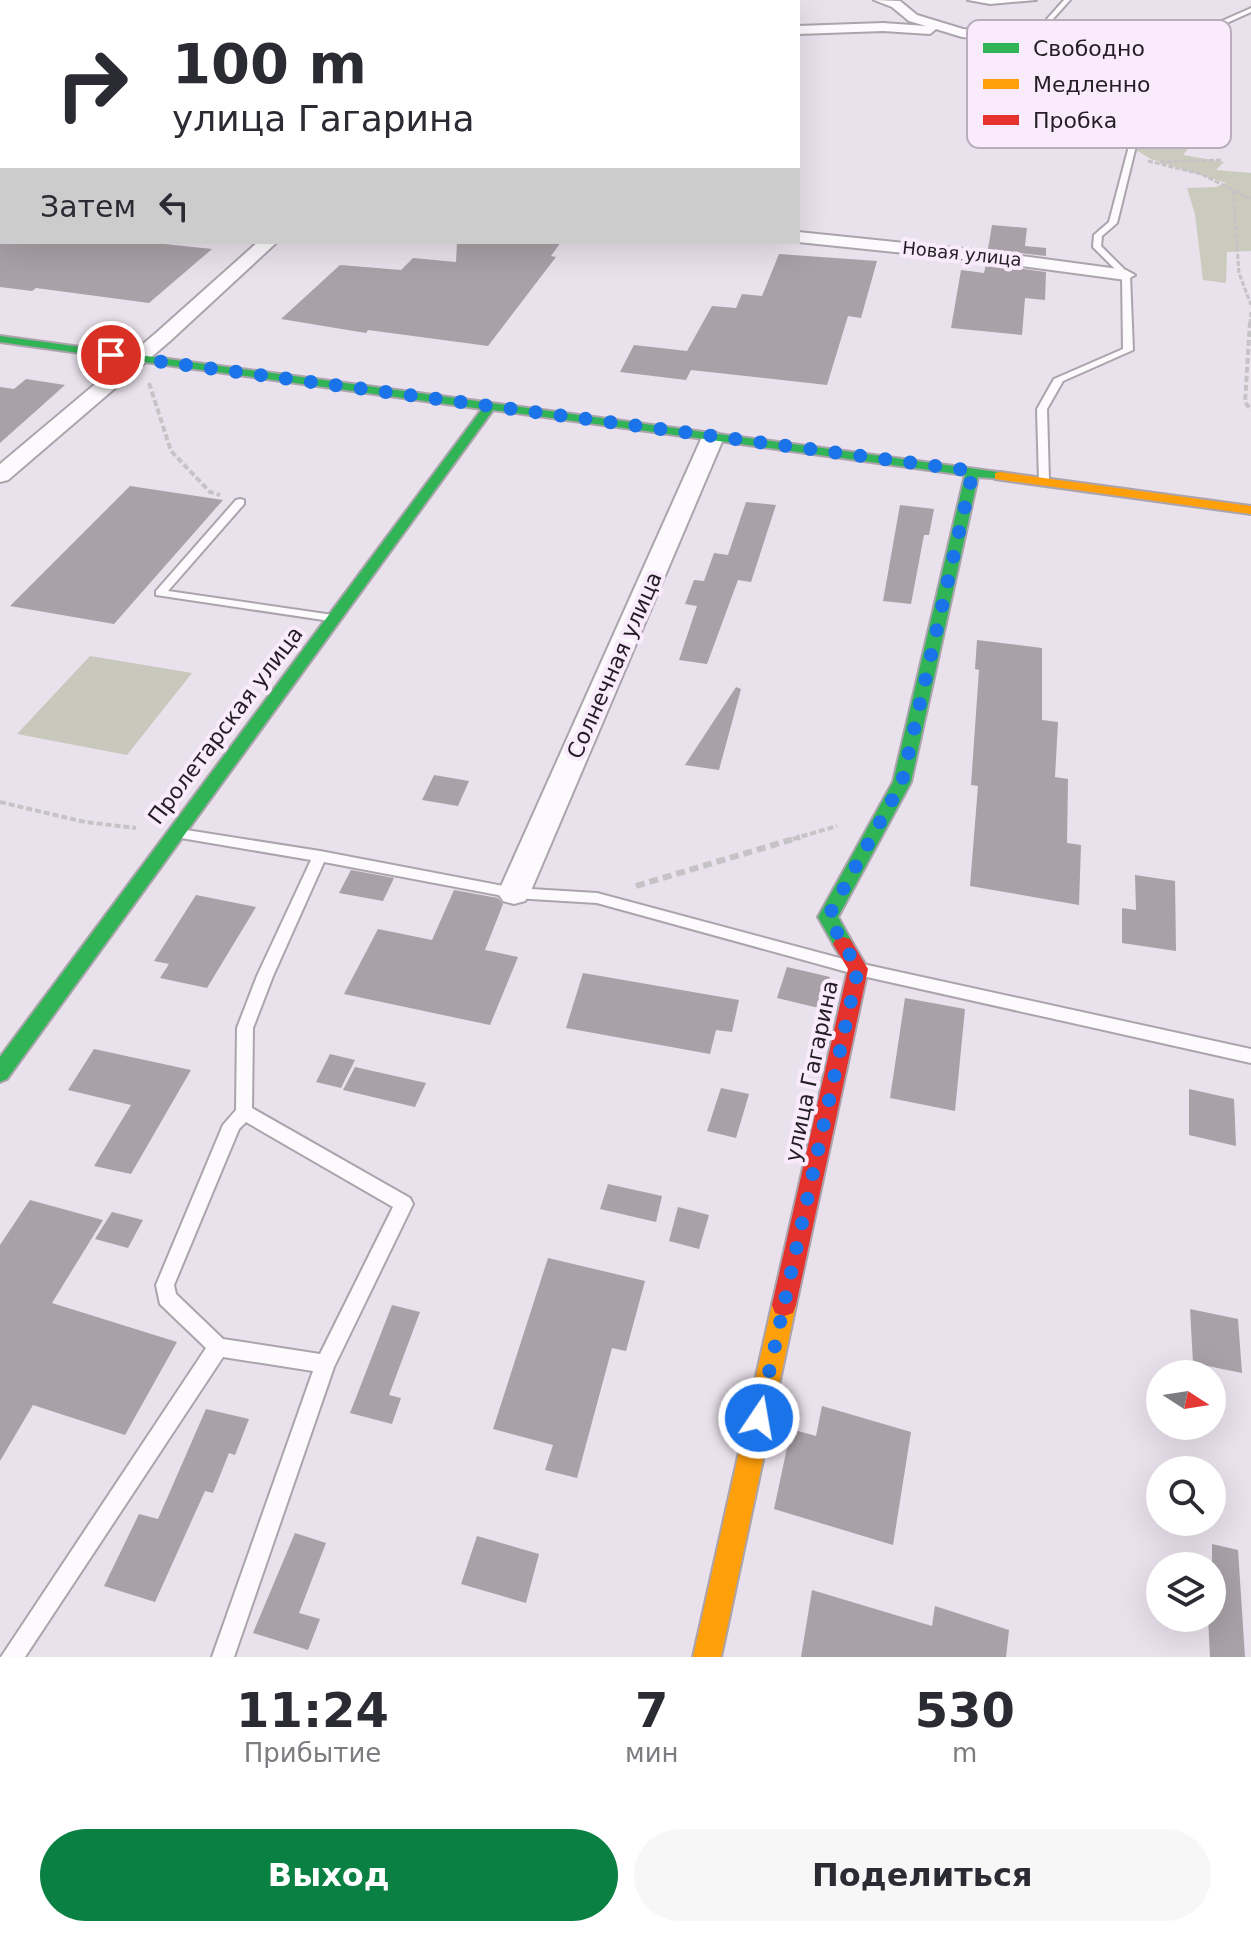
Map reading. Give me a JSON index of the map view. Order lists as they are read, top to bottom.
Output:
{
  "streets": {
    "street": [
      "Новая улица",
      "Солнечная улица",
      "Пролетарская улица",
      "улица Гагарина"
    ]
  },
  "legend": ["Свободно", "Медленно", "Пробка"],
  "north": "right",
  "page": {
    "turn": ["100 m", "улица Гагарина"],
    "then": "Затем",
    "eta": [
      "11:24",
      "Прибытие",
      "7",
      "мин",
      "530",
      "m"
    ],
    "buttons": ["Выход", "Поделиться"]
  }
}
